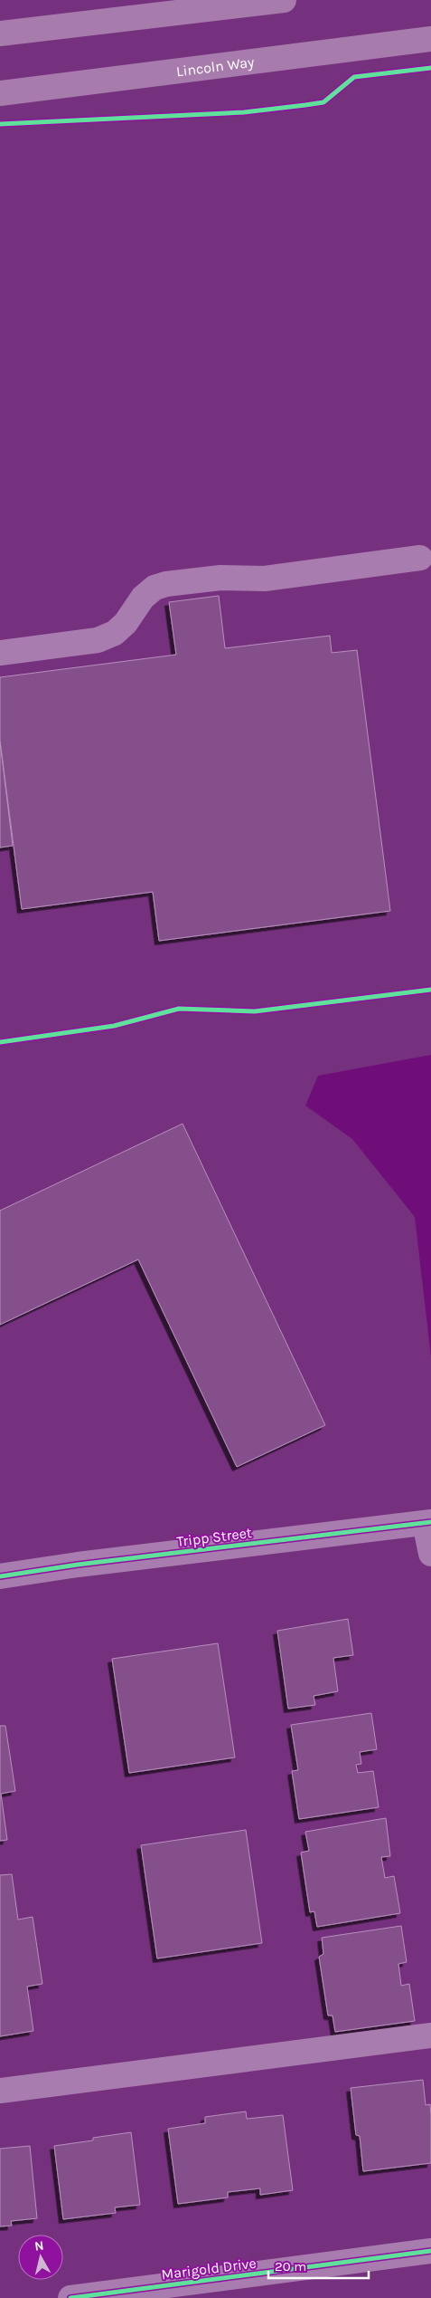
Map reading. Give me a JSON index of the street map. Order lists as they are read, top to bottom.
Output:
{
  "streets": {
    "main road": ["Lincoln Way"],
    "street": ["Tripp Street", "Marigold Drive"]
  },
  "scale_bar": "20 m",
  "north": "top"
}
